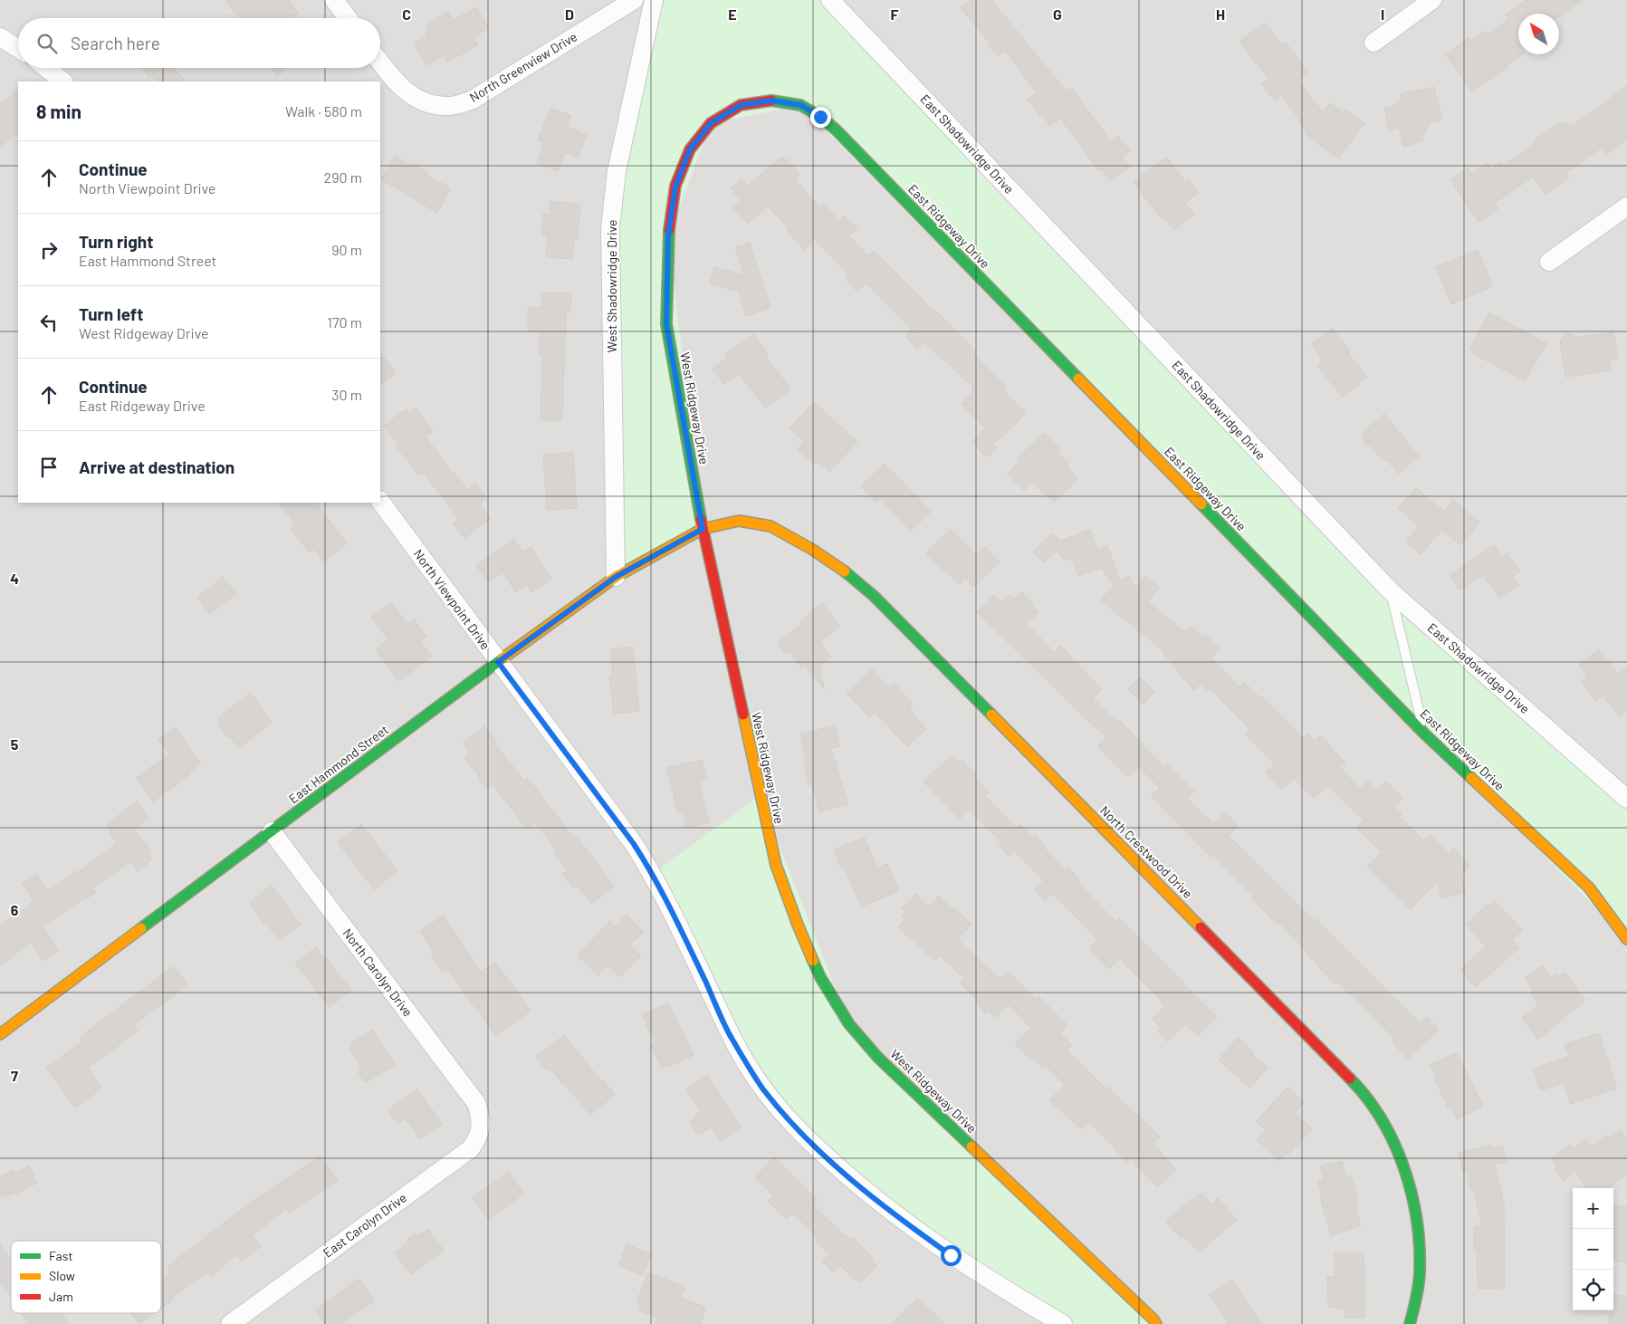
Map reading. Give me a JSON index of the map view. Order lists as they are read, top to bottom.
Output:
{
  "streets": {
    "street": [
      "North Greenview Drive",
      "East Shadowridge Drive",
      "East Ridgeway Drive",
      "West Shadowridge Drive",
      "West Ridgeway Drive",
      "North Viewpoint Drive",
      "East Hammond Street",
      "North Crestwood Drive",
      "North Carolyn Drive",
      "East Carolyn Drive"
    ]
  },
  "crossings": [
    ["East Ridgeway Drive", "West Ridgeway Drive"],
    ["West Shadowridge Drive", "East Hammond Street"],
    ["West Ridgeway Drive", "East Hammond Street"],
    ["West Ridgeway Drive", "North Crestwood Drive"],
    ["North Viewpoint Drive", "East Hammond Street"],
    ["East Hammond Street", "North Crestwood Drive"],
    ["East Hammond Street", "North Carolyn Drive"],
    ["North Carolyn Drive", "East Carolyn Drive"]
  ],
  "legend": ["Fast", "Slow", "Jam"],
  "north": "top left",
  "page": {
    "search": "Search here",
    "heading": ["8 min", "Walk · 580 m"],
    "list": [
      ["Continue", "North Viewpoint Drive", "290 m"],
      ["Turn right", "East Hammond Street", "90 m"],
      ["Turn left", "West Ridgeway Drive", "170 m"],
      ["Continue", "East Ridgeway Drive", "30 m"],
      "Arrive at destination"
    ],
    "map_buttons": ["+", "−"]
  },
  "grid": {
    "columns": [
      "C",
      "D",
      "E",
      "F",
      "G",
      "H",
      "I"
    ],
    "rows": [
      "4",
      "5",
      "6",
      "7"
    ]
  }
}
